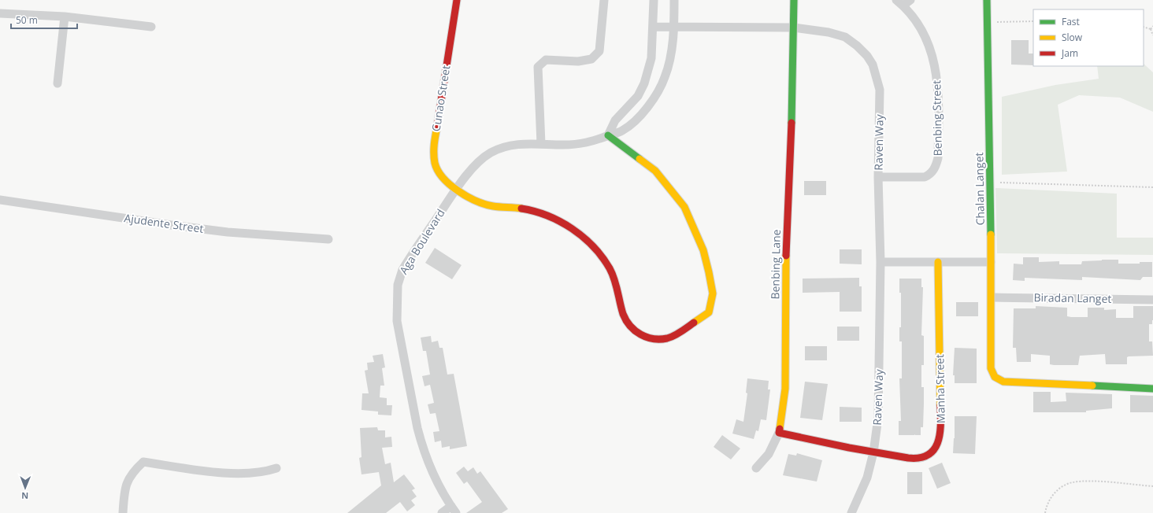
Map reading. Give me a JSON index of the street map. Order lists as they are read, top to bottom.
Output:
{
  "streets": {
    "street": [
      "Cunao Street",
      "Benbing Street",
      "Raven Way",
      "Chalan Langet",
      "Ajudente Street",
      "Aga Boulevard",
      "Benbing Lane",
      "Biradan Langet",
      "Manha Street"
    ]
  },
  "crossings": [
    ["Cunao Street", "Aga Boulevard"],
    ["Benbing Street", "Raven Way"],
    ["Raven Way", "Aga Boulevard"],
    ["Raven Way", "Benbing Lane"],
    ["Raven Way", "Manha Street"],
    ["Chalan Langet", "Biradan Langet"]
  ],
  "legend": ["Fast", "Slow", "Jam"],
  "scale_bar": "50 m",
  "north": "bottom"
}
